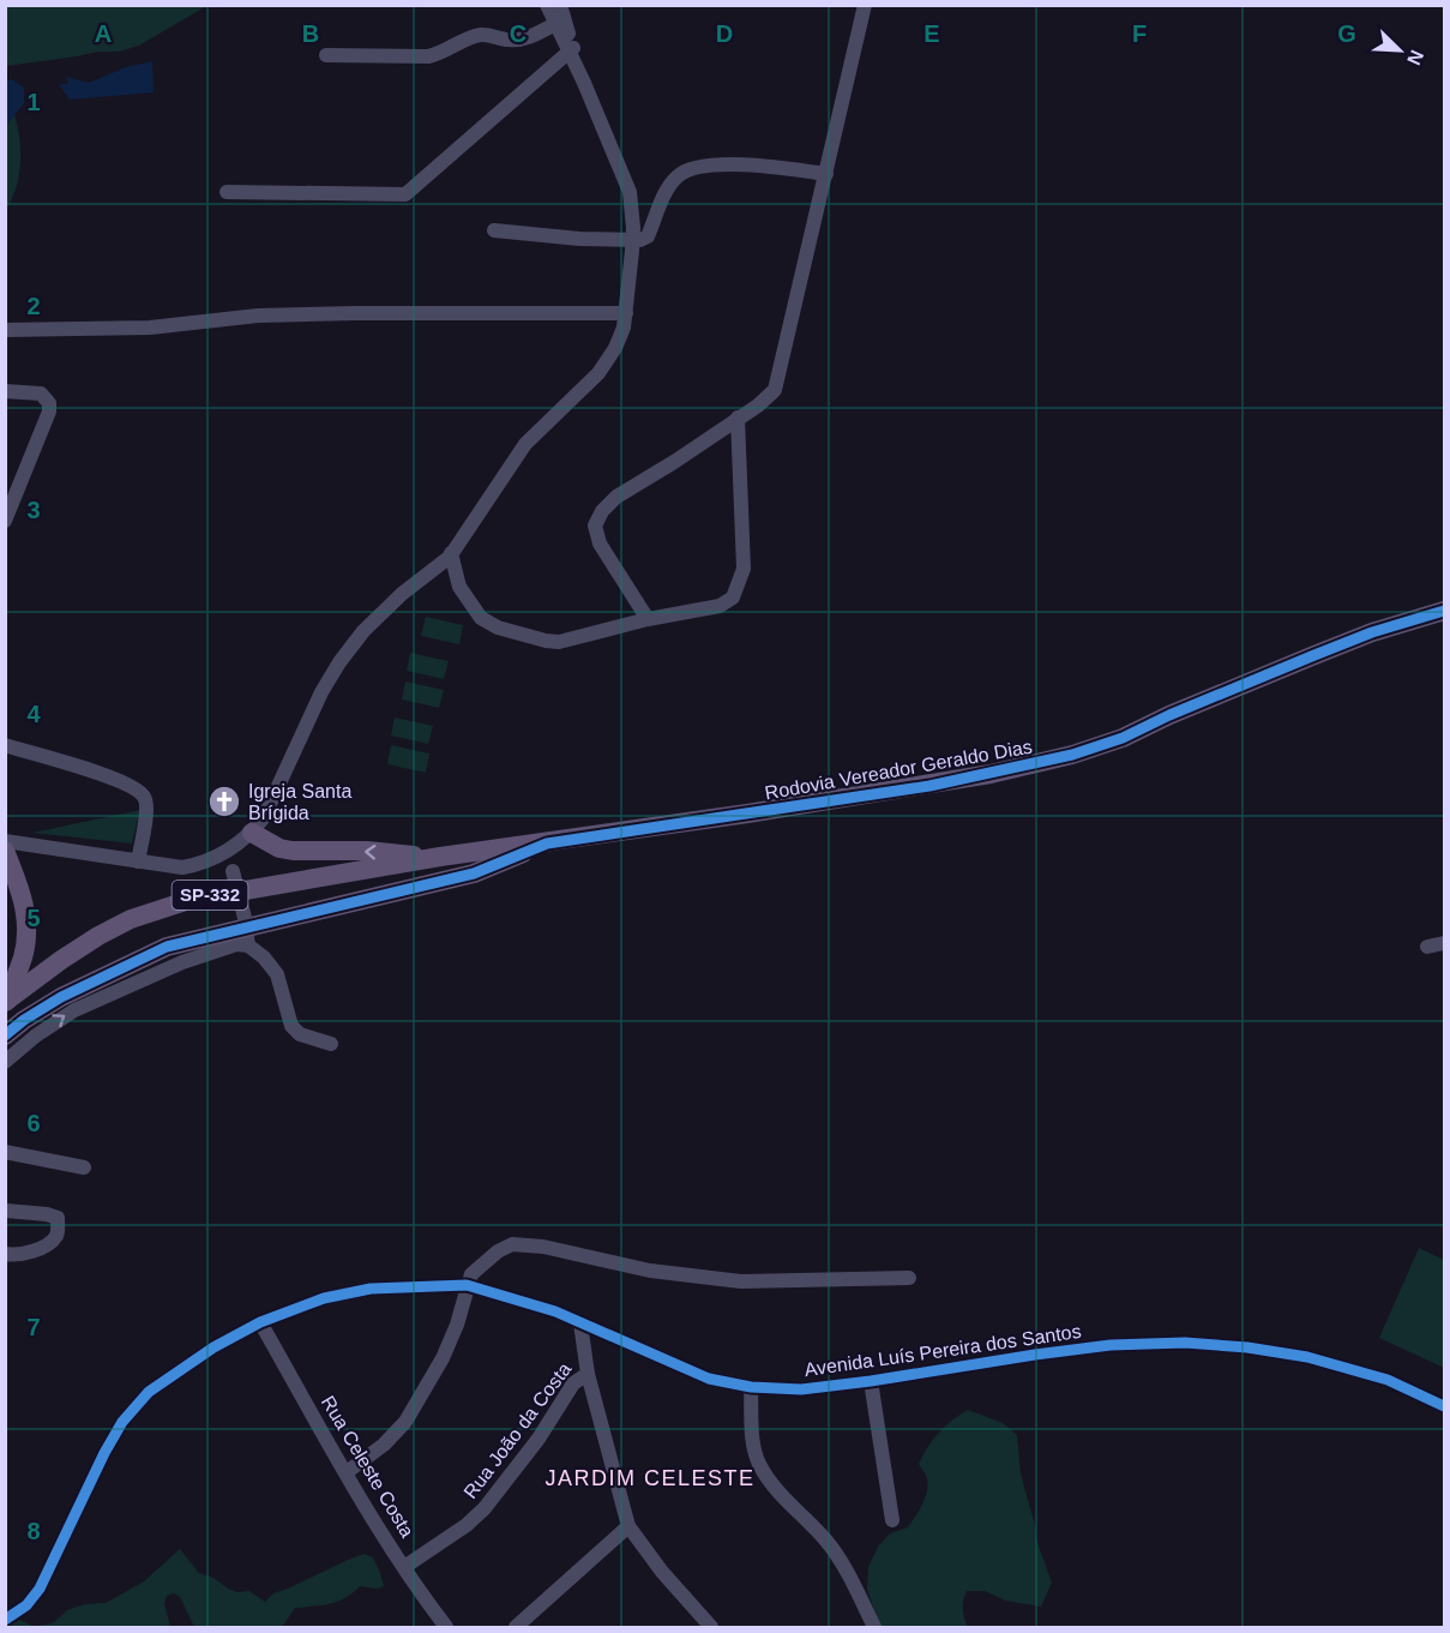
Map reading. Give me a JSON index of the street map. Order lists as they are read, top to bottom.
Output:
{
  "streets": {
    "main road": ["Rodovia Vereador Geraldo Dias", "SP-332"],
    "street": ["Avenida Luís Pereira dos Santos", "Rua João da Costa", "Rua Celeste Costa"]
  },
  "crossings": [
    ["Avenida Luís Pereira dos Santos", "Rua João da Costa"],
    ["Avenida Luís Pereira dos Santos", "Rua Celeste Costa"],
    ["Rua João da Costa", "Rua Celeste Costa"]
  ],
  "districts": ["JARDIM CELESTE"],
  "places": {
    "church": ["Igreja Santa Brígida"]
  },
  "north": "bottom right",
  "grid": {
    "columns": [
      "A",
      "B",
      "C",
      "D",
      "E",
      "F",
      "G"
    ],
    "rows": [
      "1",
      "2",
      "3",
      "4",
      "5",
      "6",
      "7",
      "8"
    ]
  }
}
